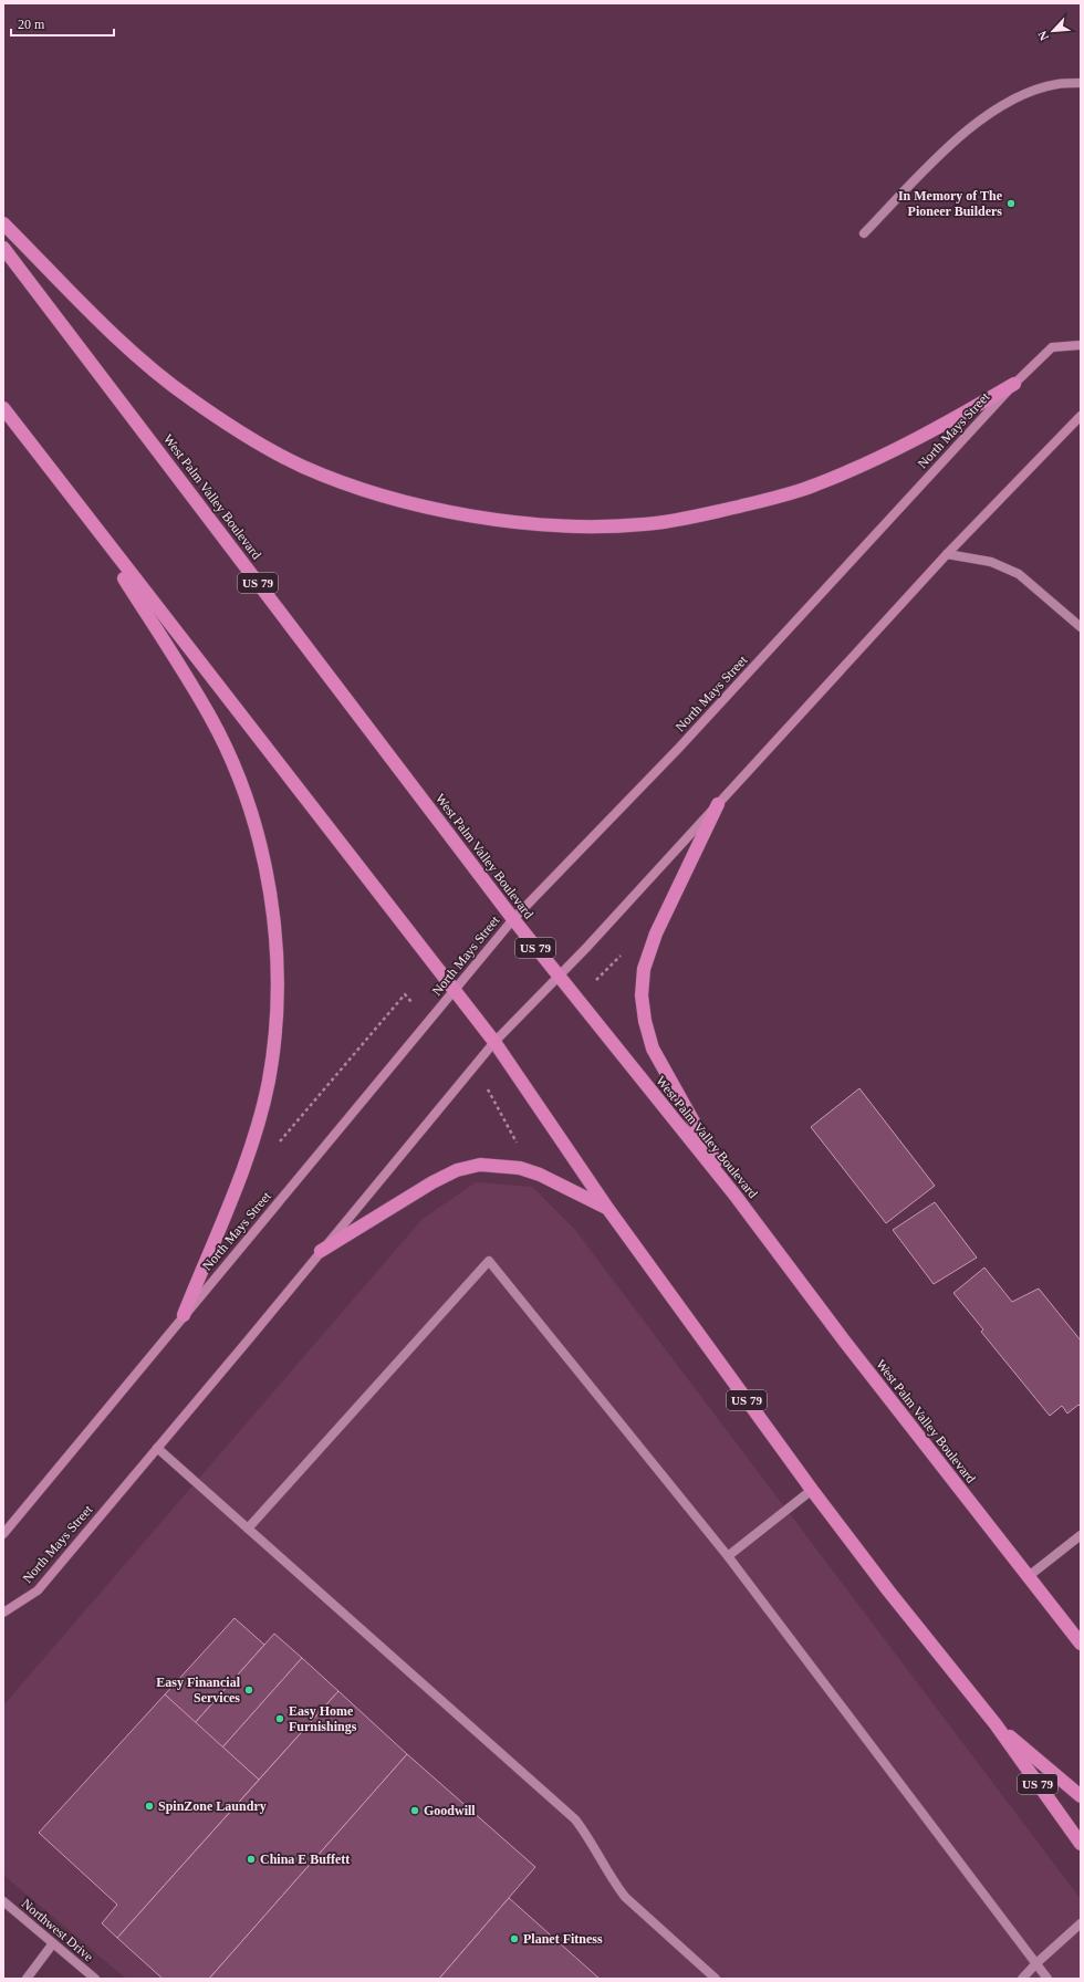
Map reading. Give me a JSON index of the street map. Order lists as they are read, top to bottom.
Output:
{
  "streets": {
    "highway": ["West Palm Valley Boulevard", "US 79"],
    "main road": ["North Mays Street"],
    "street": ["Northwest Drive"]
  },
  "crossings": [
    ["North Mays Street", "West Palm Valley Boulevard"],
    ["North Mays Street", "US 79"]
  ],
  "places": [
    "In Memory of The Pioneer Builders",
    "Easy Financial Services",
    "Easy Home Furnishings",
    "SpinZone Laundry",
    "Goodwill",
    "China E Buffett",
    "Planet Fitness"
  ],
  "scale_bar": "20 m",
  "north": "bottom left"
}
